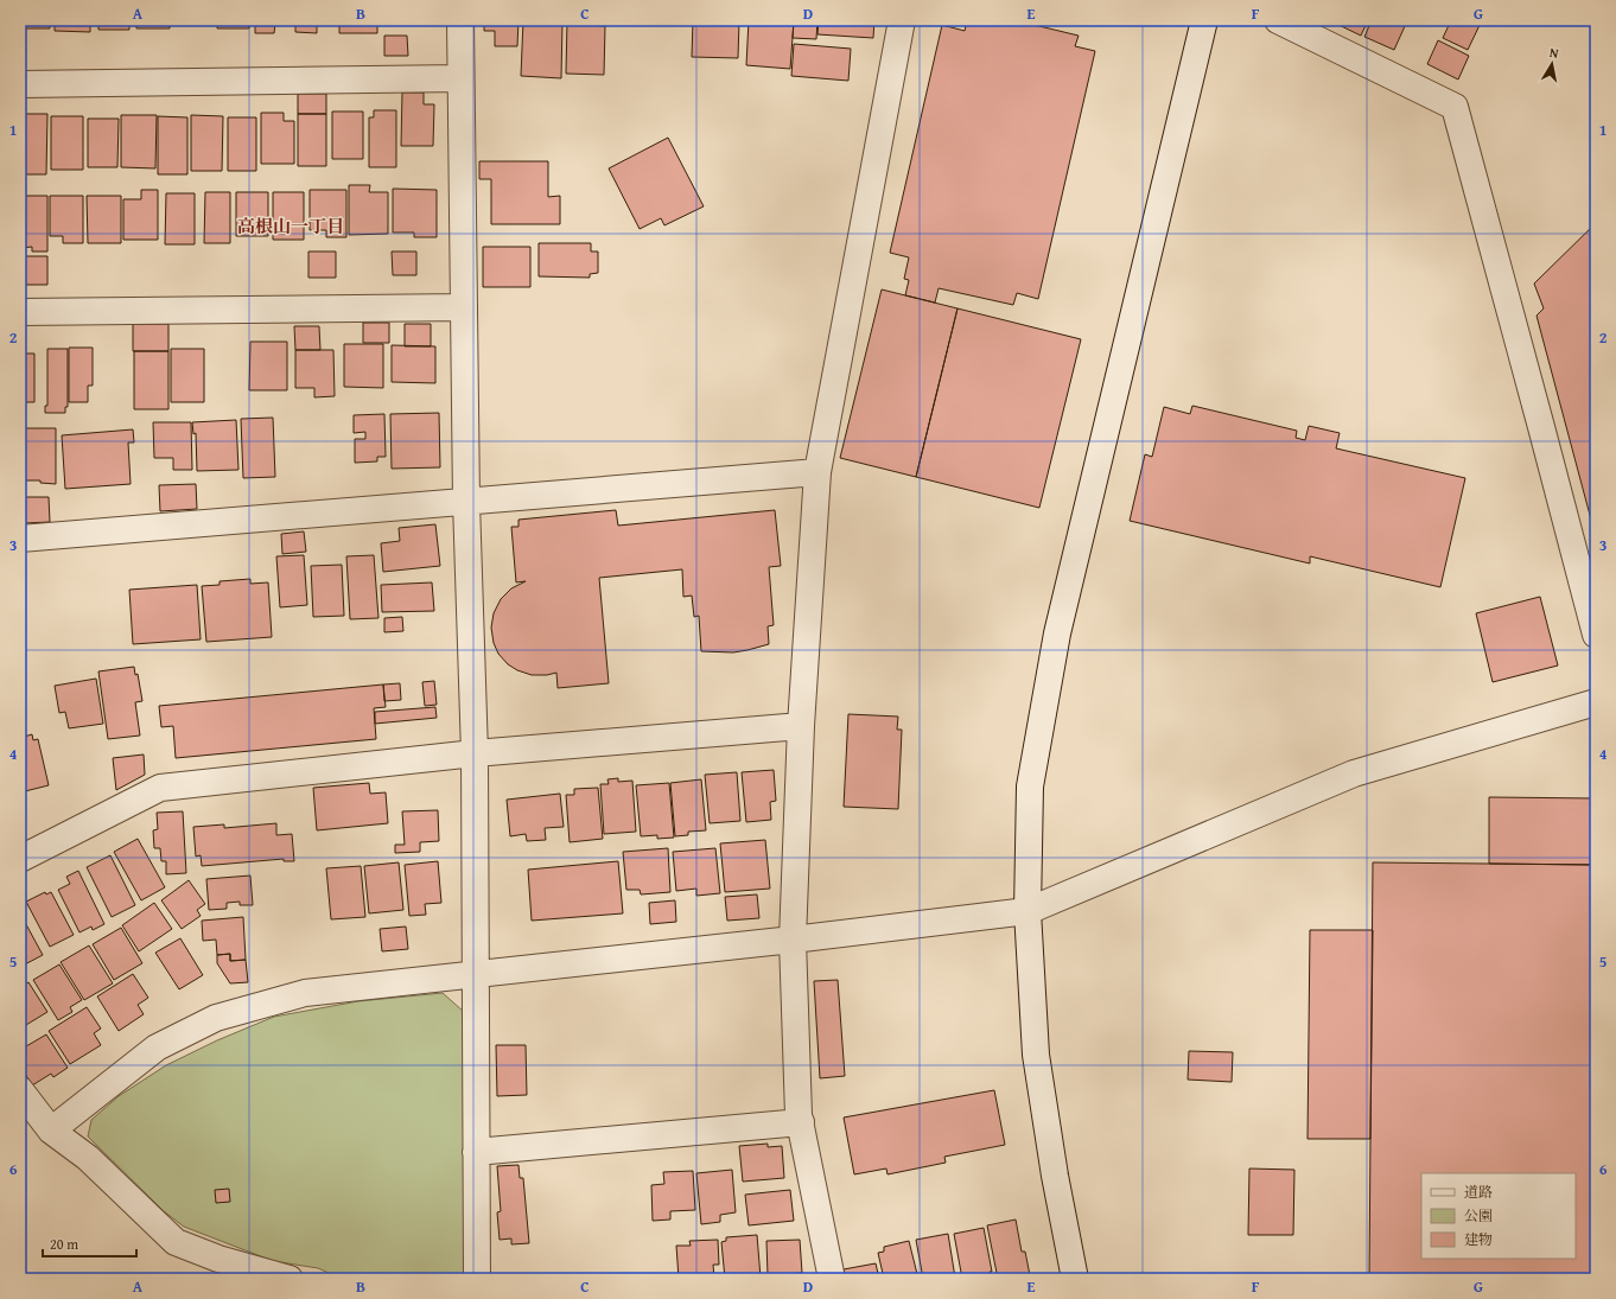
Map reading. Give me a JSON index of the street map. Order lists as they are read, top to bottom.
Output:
{
  "districts": ["高根山一丁目"],
  "legend": ["道路", "公園", "建物"],
  "scale_bar": "20 m",
  "north": "top",
  "grid": {
    "columns": [
      "A",
      "B",
      "C",
      "D",
      "E",
      "F",
      "G"
    ],
    "rows": [
      "1",
      "2",
      "3",
      "4",
      "5",
      "6"
    ]
  }
}
